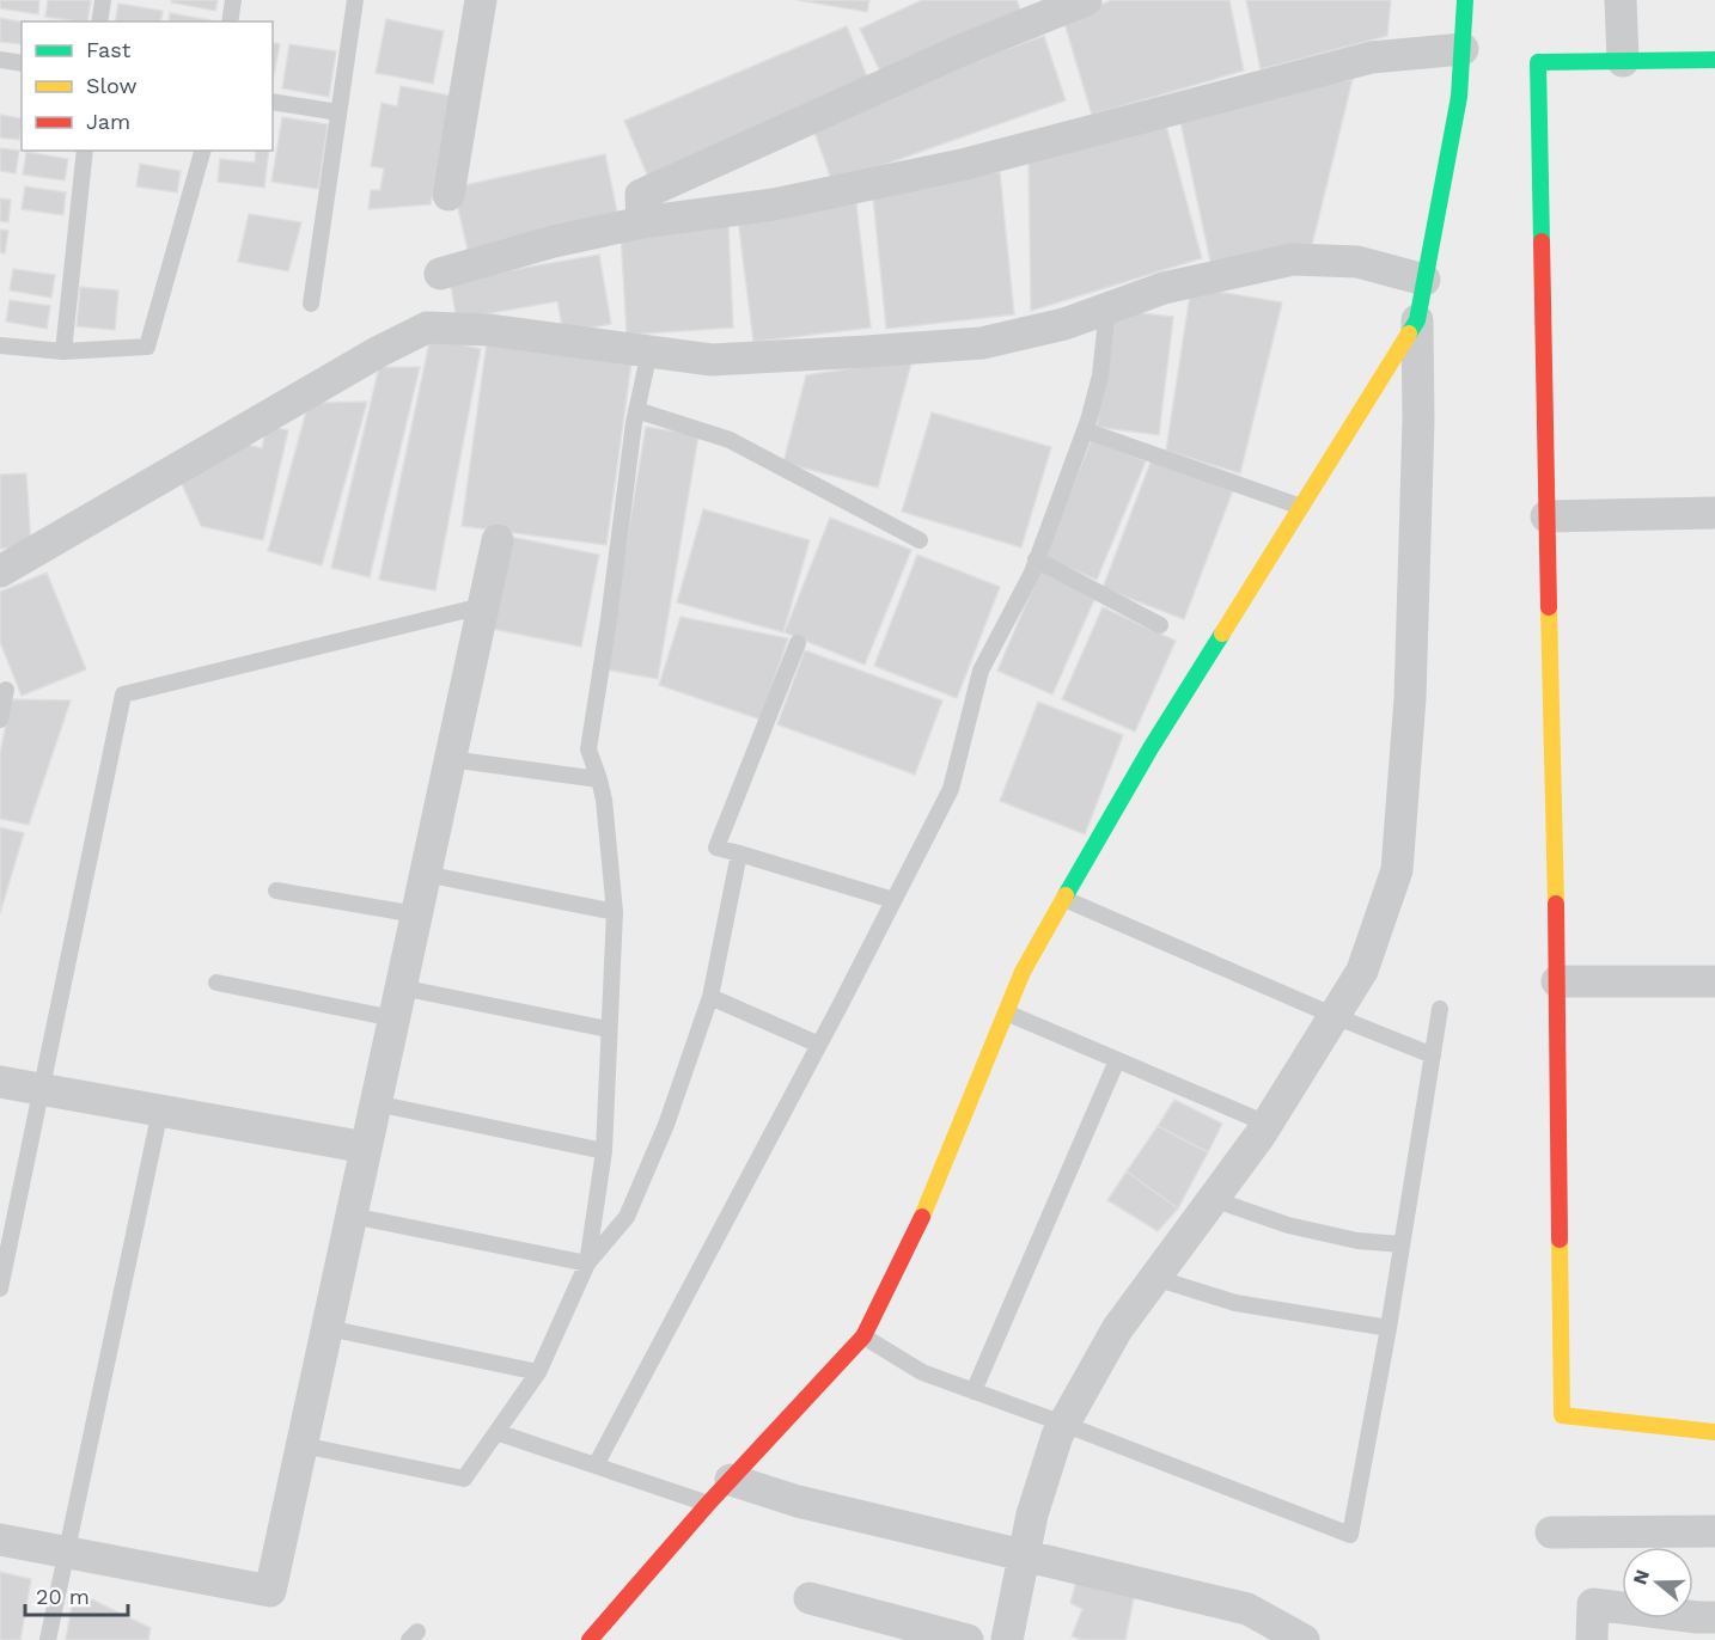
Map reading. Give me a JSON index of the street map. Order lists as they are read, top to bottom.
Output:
{
  "legend": ["Fast", "Slow", "Jam"],
  "scale_bar": "20 m",
  "north": "left"
}
